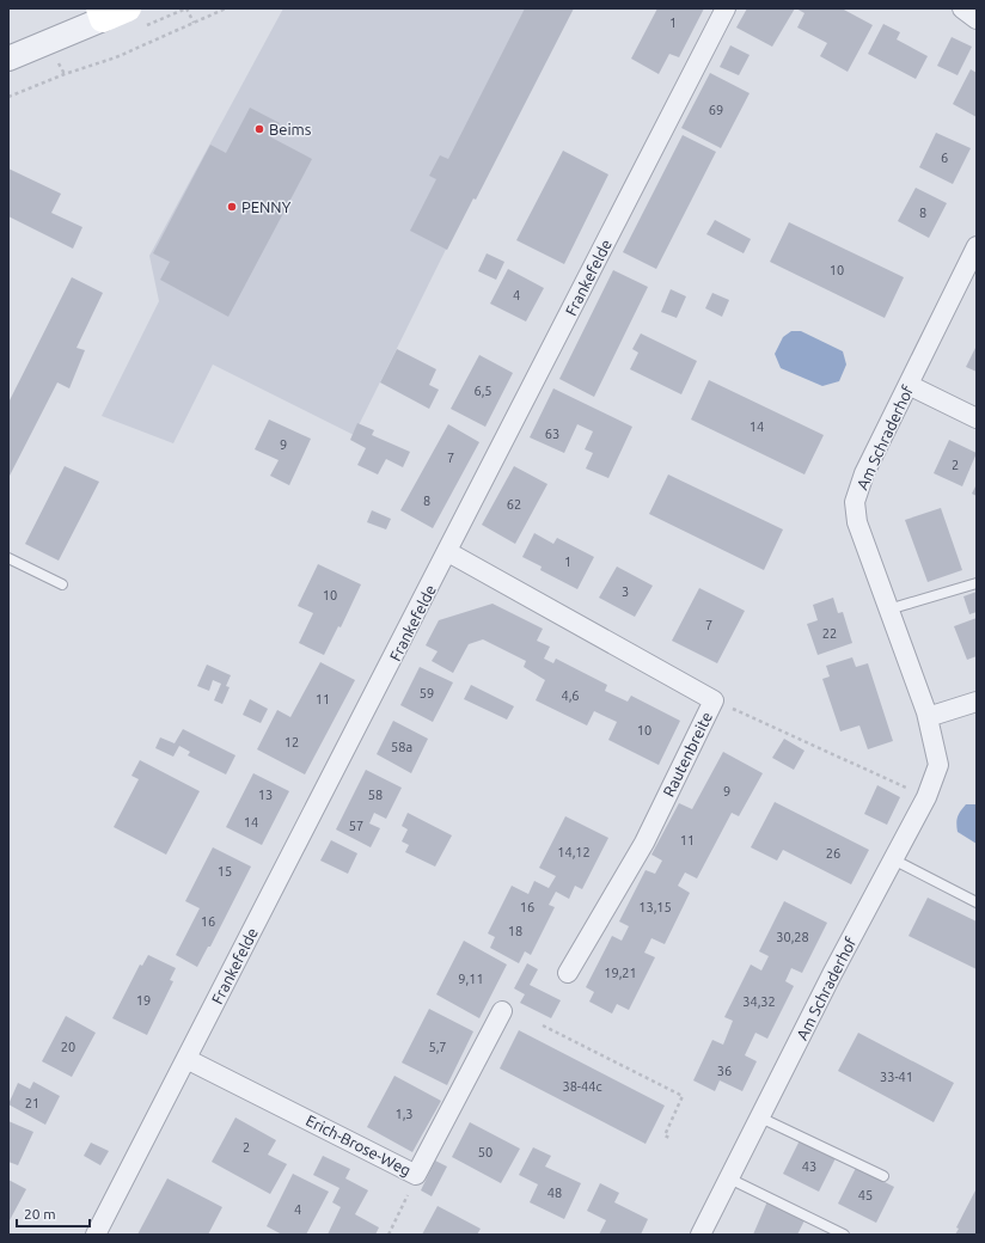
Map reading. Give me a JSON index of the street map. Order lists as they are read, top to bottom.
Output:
{
  "streets": {
    "street": [
      "Frankefelde",
      "Am Schraderhof",
      "Rautenbreite",
      "Erich-Brose-Weg"
    ]
  },
  "crossings": [
    ["Frankefelde", "Rautenbreite"],
    ["Frankefelde", "Erich-Brose-Weg"]
  ],
  "places": ["Beims", "PENNY"],
  "house_numbers": [
    "1",
    "69",
    "6",
    "8",
    "10",
    "4",
    "6,5",
    "14",
    "63",
    "9",
    "7",
    "2",
    "8",
    "62",
    "1",
    "3",
    "10",
    "7",
    "22",
    "59",
    "4,6",
    "11",
    "10",
    "12",
    "58a",
    "9",
    "13",
    "58",
    "14",
    "57",
    "11",
    "14,12",
    "26",
    "15",
    "16",
    "13,15",
    "16",
    "18",
    "30,28",
    "19,21",
    "9,11",
    "19",
    "34,32",
    "20",
    "5,7",
    "36",
    "33-41",
    "38-44c",
    "21",
    "1,3",
    "2",
    "50",
    "43",
    "48",
    "45",
    "4"
  ],
  "scale_bar": "20 m"
}
